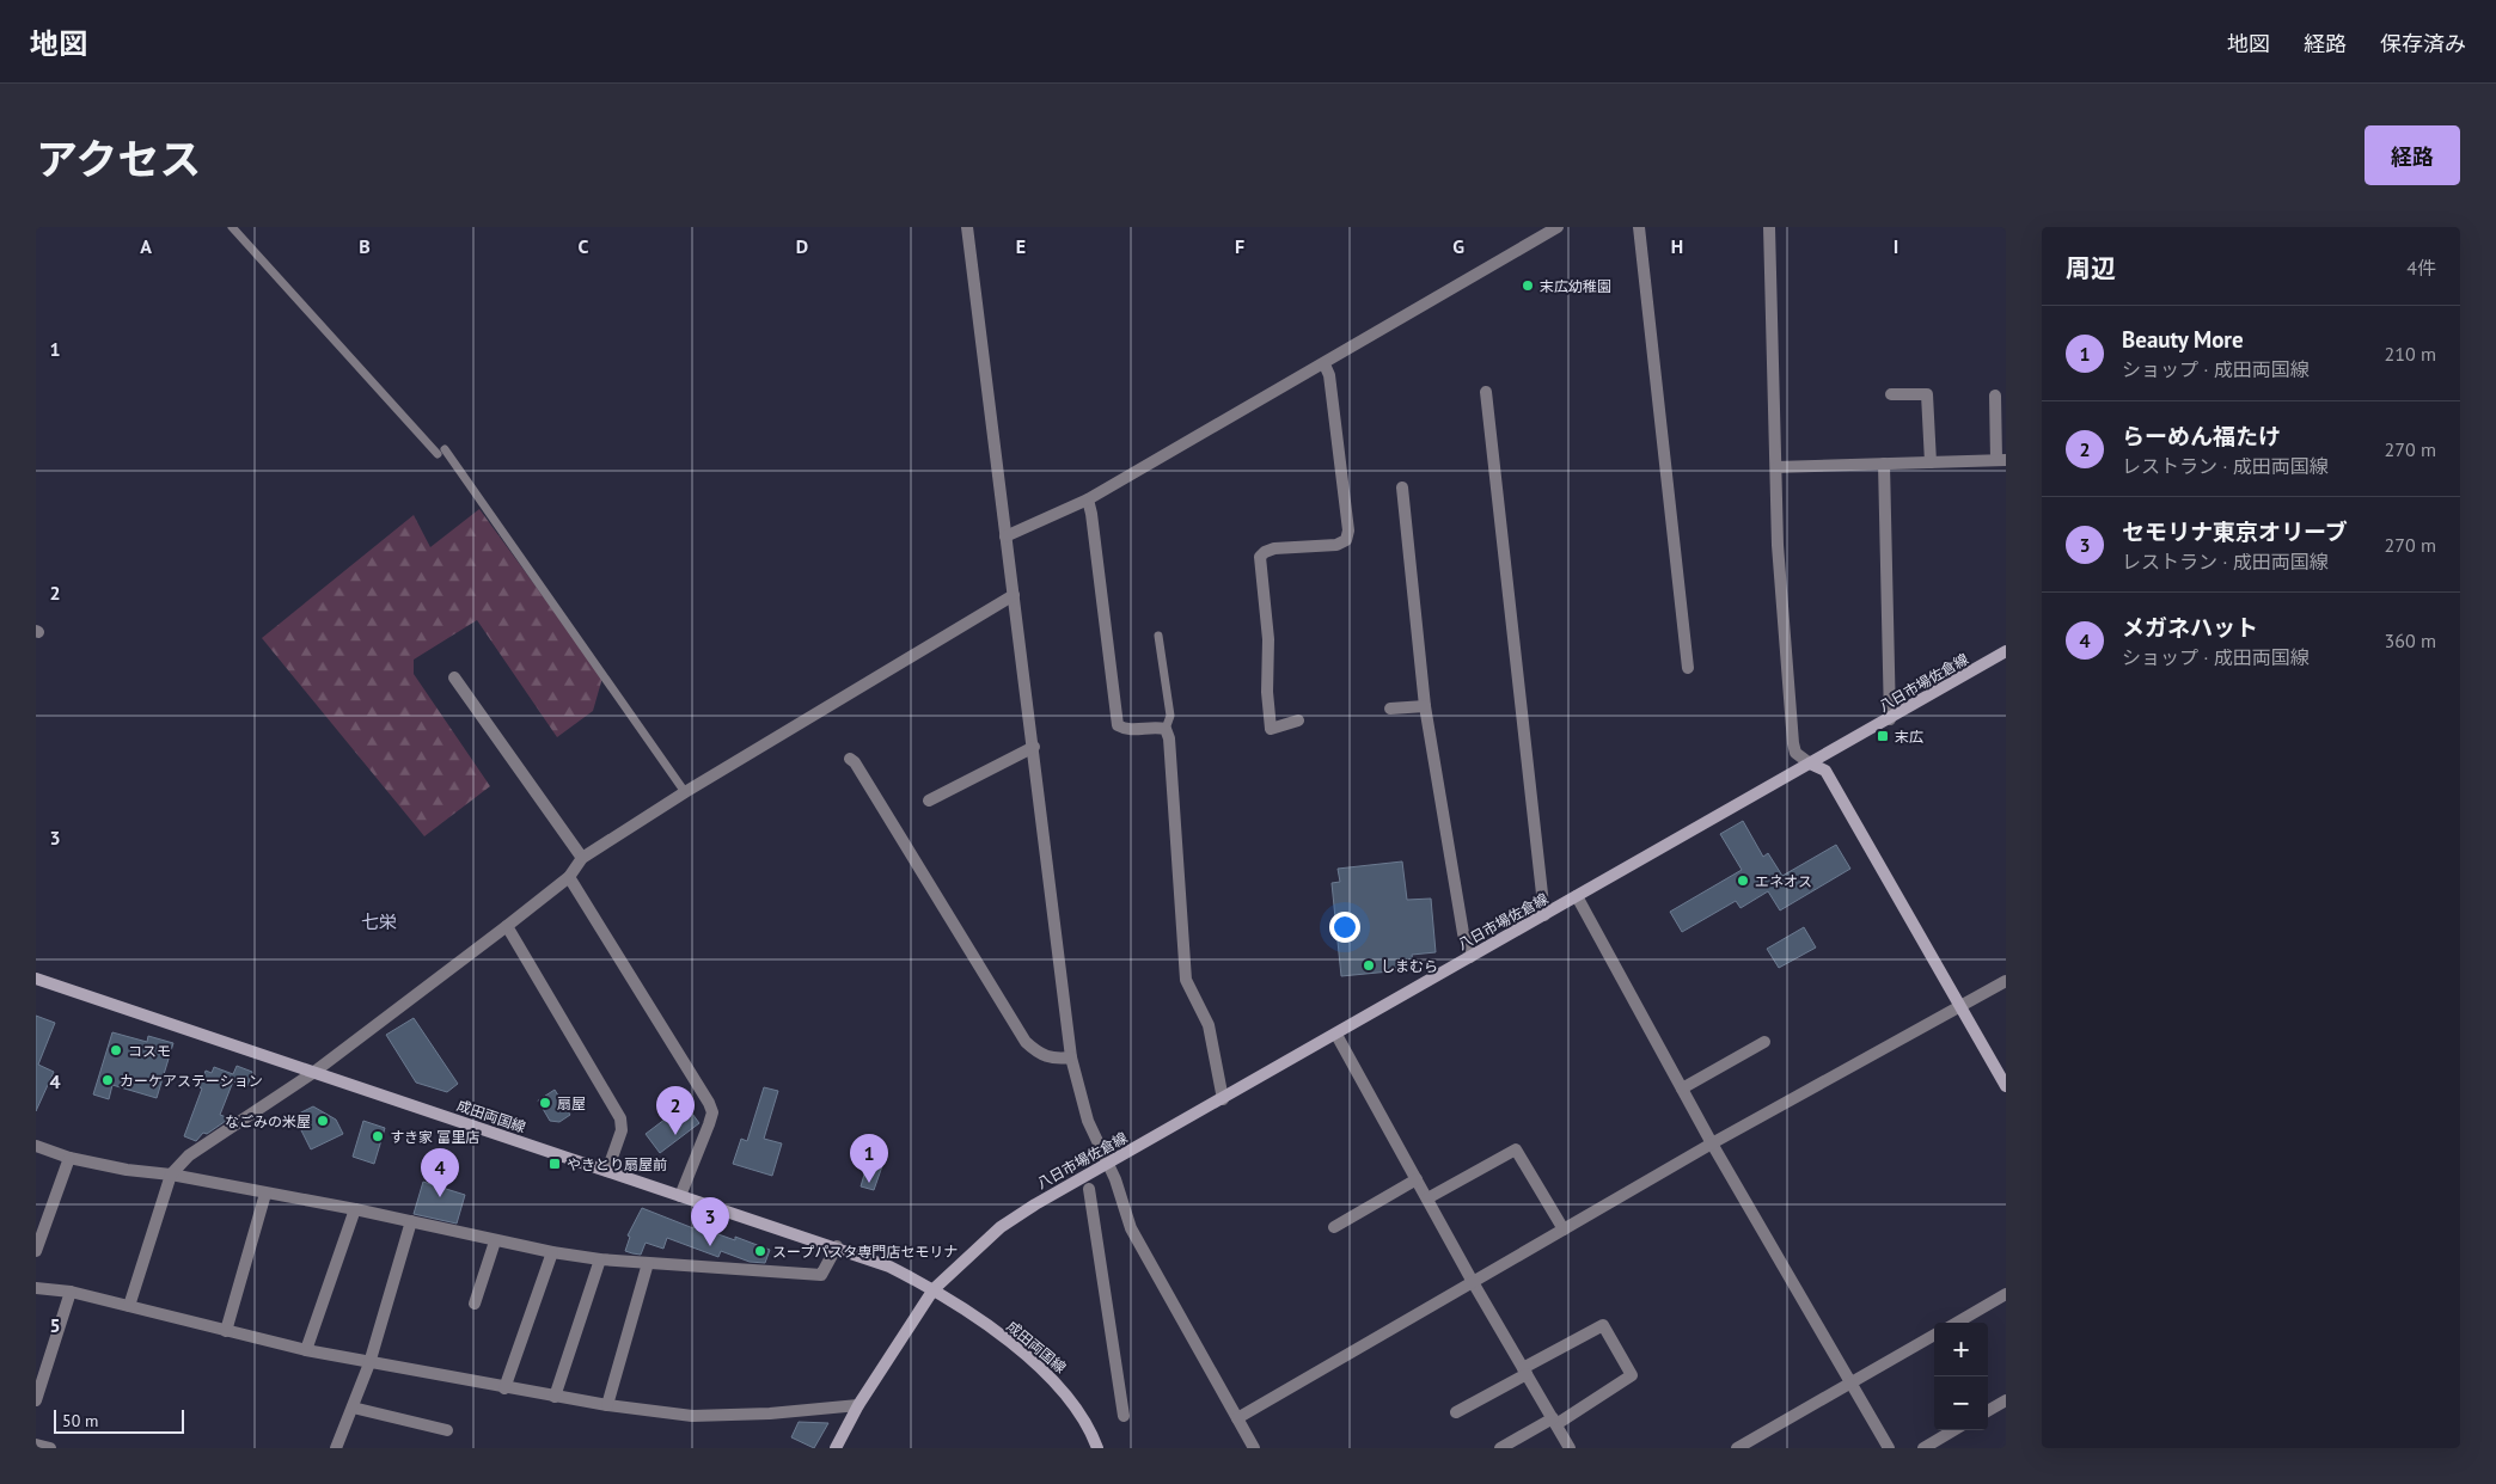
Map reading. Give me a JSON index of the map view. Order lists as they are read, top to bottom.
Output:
{
  "streets": {
    "main road": ["八日市場佐倉線", "成田両国線"]
  },
  "crossings": [
    ["八日市場佐倉線", "成田両国線"]
  ],
  "districts": ["七栄"],
  "places": {
    "other": [
      "末広幼稚園",
      "エネオス",
      "しまむら",
      "コスモ",
      "カーケアステーション",
      "扇屋",
      "なごみの米屋",
      "すき家 富里店",
      "スープパスタ専門店セモリナ"
    ],
    "transit": ["末広", "やきとり扇屋前"]
  },
  "scale_bar": "50 m",
  "page": {
    "header": "地図",
    "nav": ["地図", "経路", "保存済み"],
    "title": "アクセス",
    "buttons": "経路",
    "heading": ["周辺", "4件"],
    "list": [
      {
        "mark": "1",
        "name": "Beauty More",
        "note": "ショップ · 成田両国線",
        "value": "210 m"
      },
      {
        "mark": "2",
        "name": "らーめん福たけ",
        "note": "レストラン · 成田両国線",
        "value": "270 m"
      },
      {
        "mark": "3",
        "name": "セモリナ東京オリーブ",
        "note": "レストラン · 成田両国線",
        "value": "270 m"
      },
      {
        "mark": "4",
        "name": "メガネハット",
        "note": "ショップ · 成田両国線",
        "value": "360 m"
      }
    ],
    "pins": [
      "2",
      "1",
      "4",
      "3"
    ],
    "map_buttons": ["+", "−"],
    "scale": "50 m"
  },
  "grid": {
    "columns": [
      "A",
      "B",
      "C",
      "D",
      "E",
      "F",
      "G",
      "H",
      "I"
    ],
    "rows": [
      "1",
      "2",
      "3",
      "4",
      "5"
    ]
  }
}
